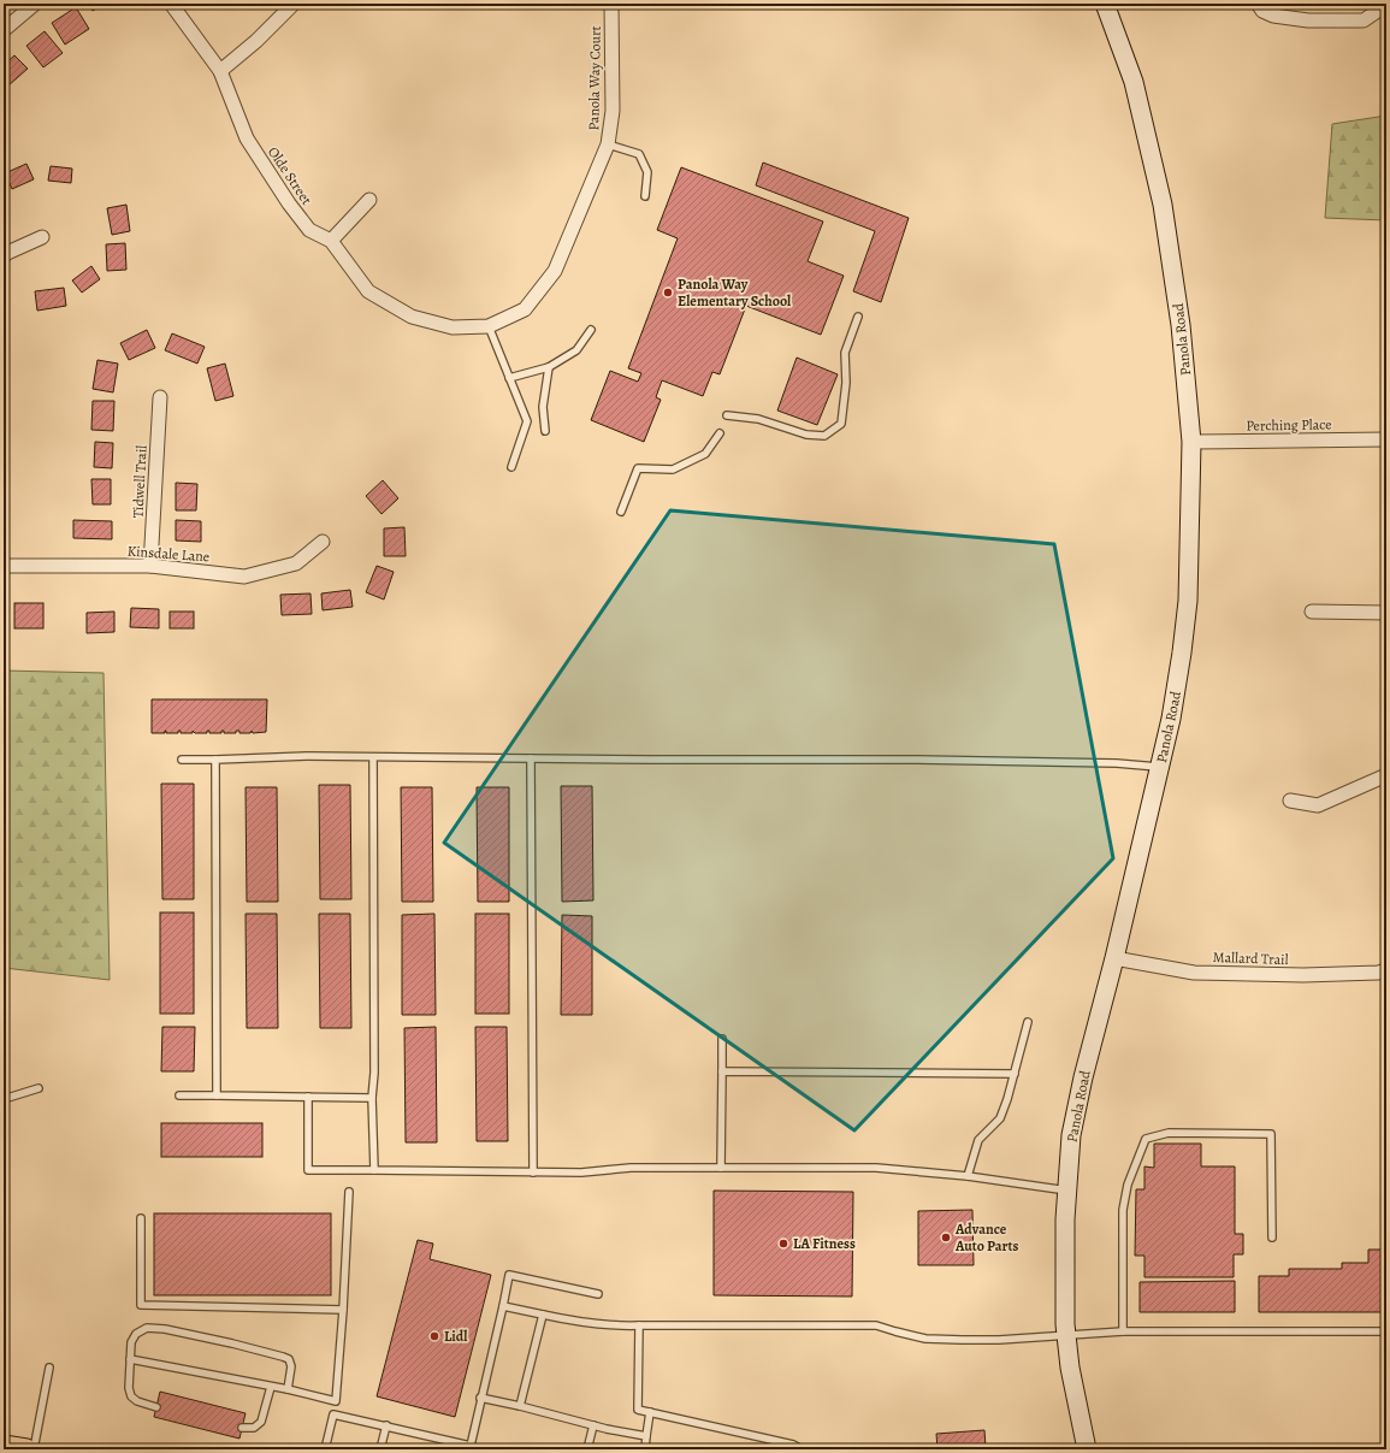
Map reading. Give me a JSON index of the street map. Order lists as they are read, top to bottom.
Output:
{
  "streets": {
    "main road": ["Panola Road"],
    "street": [
      "Panola Way Court",
      "Olde Street",
      "Perching Place",
      "Tidwell Trail",
      "Kinsdale Lane",
      "Mallard Trail"
    ]
  },
  "crossings": [
    ["Panola Way Court", "Olde Street"],
    ["Panola Road", "Perching Place"],
    ["Panola Road", "Mallard Trail"],
    ["Tidwell Trail", "Kinsdale Lane"]
  ],
  "places": [
    "Panola Way Elementary School",
    "Advance Auto Parts",
    "LA Fitness",
    "Lidl"
  ]
}
